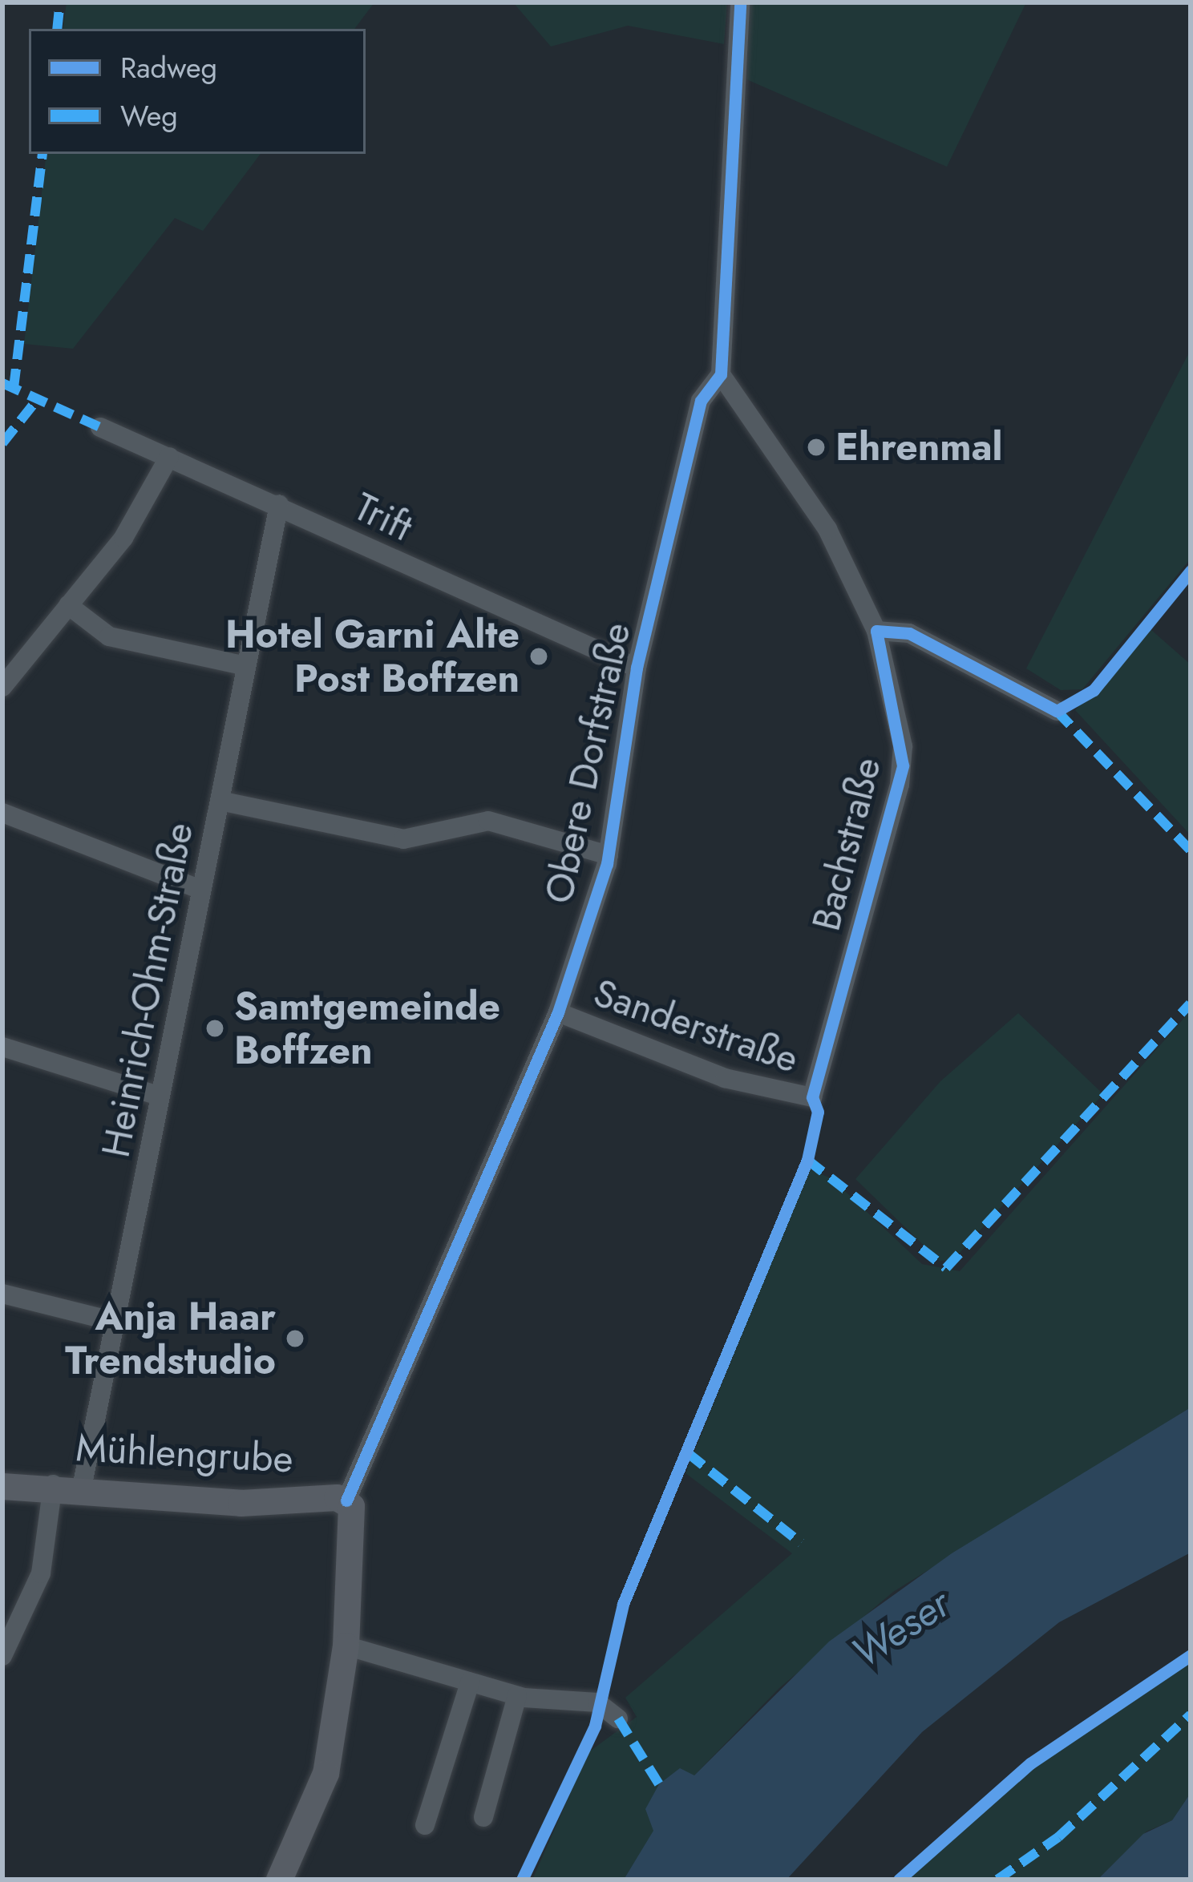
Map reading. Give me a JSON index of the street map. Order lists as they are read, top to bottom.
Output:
{
  "streets": {
    "street": [
      "Trift",
      "Obere Dorfstraße",
      "Bachstraße",
      "Heinrich-Ohm-Straße",
      "Sanderstraße",
      "Mühlengrube"
    ]
  },
  "crossings": [
    ["Trift", "Obere Dorfstraße"],
    ["Trift", "Heinrich-Ohm-Straße"],
    ["Obere Dorfstraße", "Bachstraße"],
    ["Obere Dorfstraße", "Sanderstraße"],
    ["Obere Dorfstraße", "Mühlengrube"],
    ["Bachstraße", "Sanderstraße"],
    ["Heinrich-Ohm-Straße", "Mühlengrube"]
  ],
  "water": ["Weser"],
  "places": [
    "Ehrenmal",
    "Hotel Garni Alte Post Boffzen",
    "Samtgemeinde Boffzen",
    "Anja Haar Trendstudio"
  ],
  "legend": ["Radweg", "Weg"]
}
